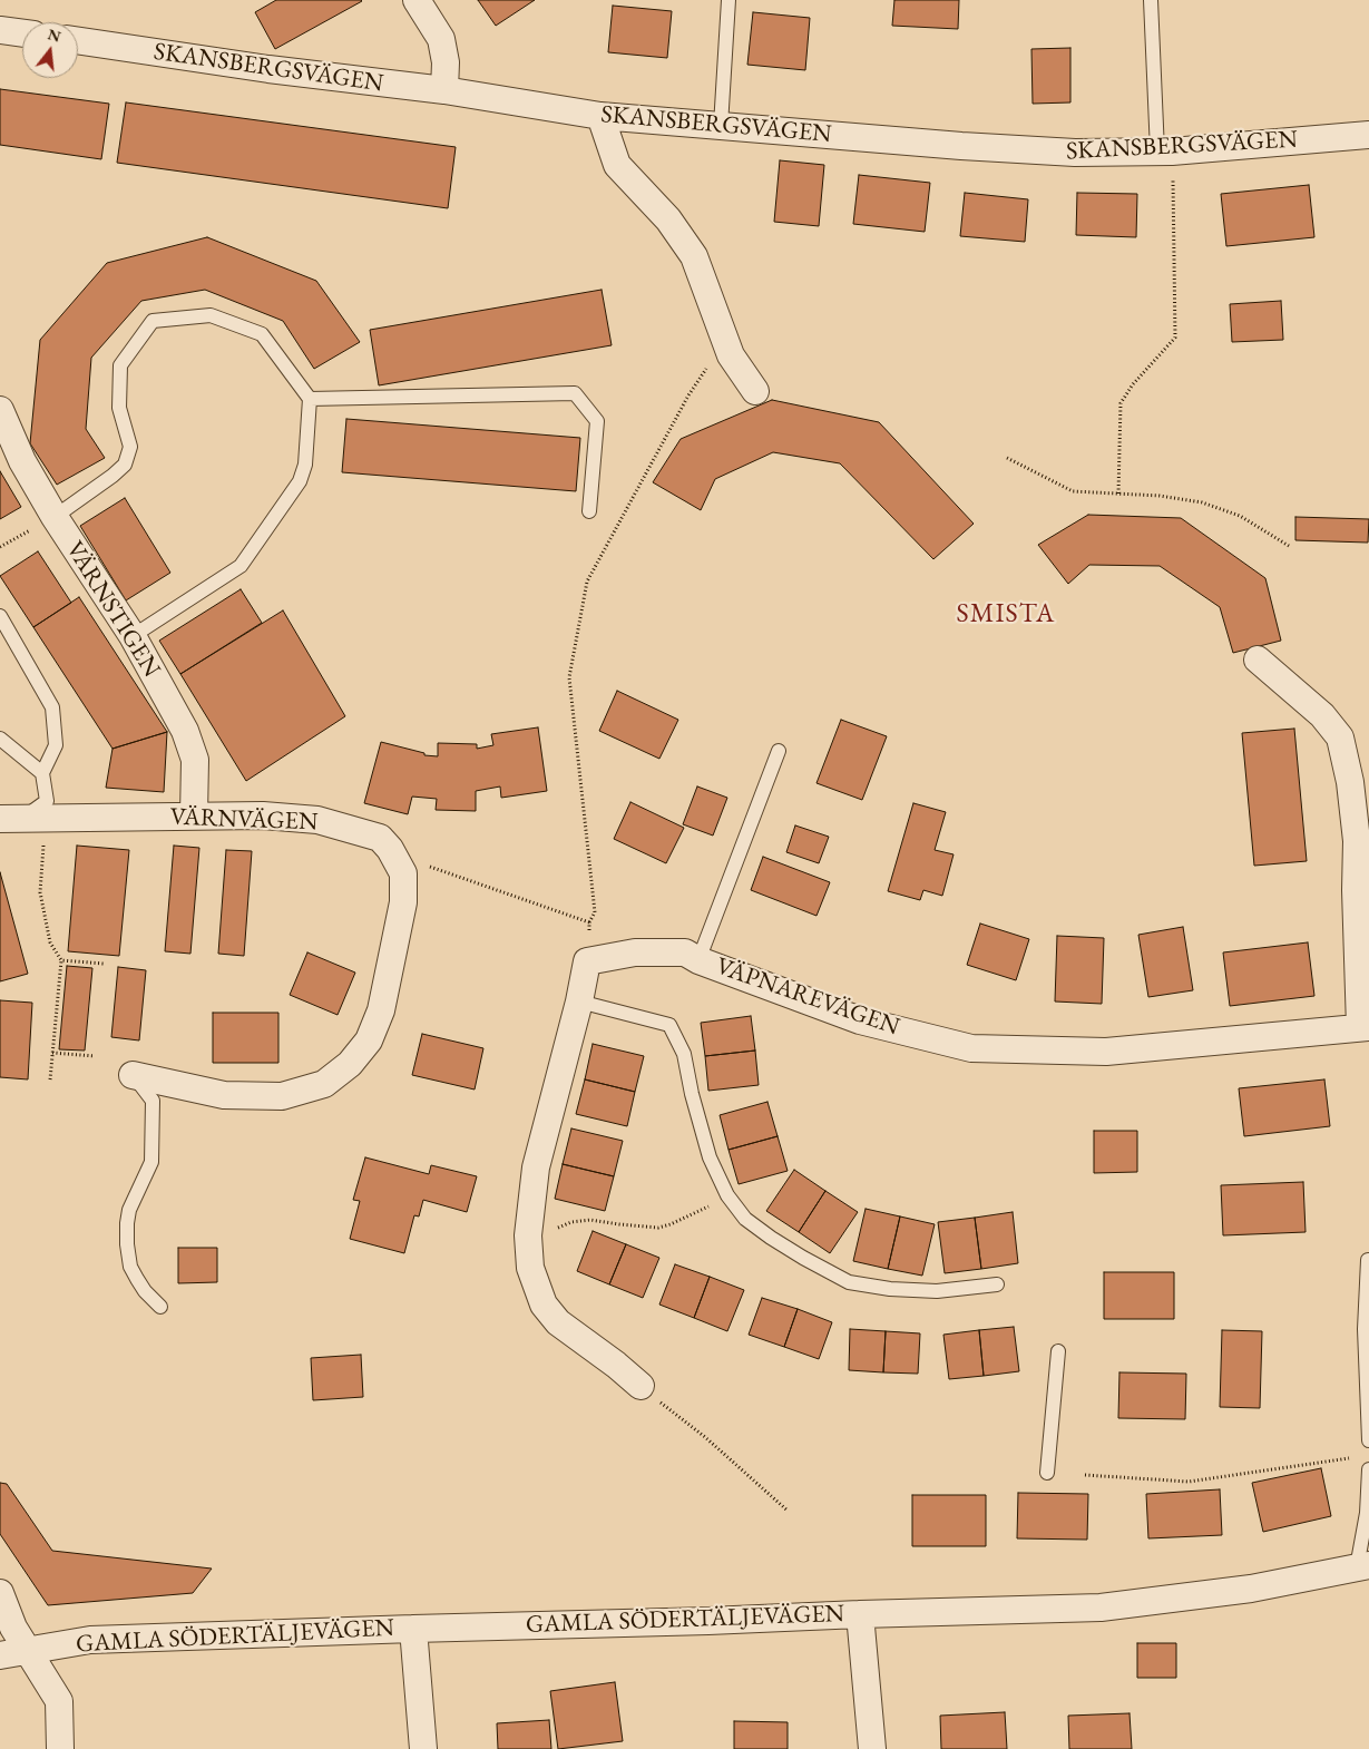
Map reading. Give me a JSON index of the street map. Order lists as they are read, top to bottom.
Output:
{
  "streets": {
    "street": [
      "SKANSBERGSVÄGEN",
      "VÄRNSTIGEN",
      "VÄRNVÄGEN",
      "VÄPNAREVÄGEN",
      "GAMLA SÖDERTÄLJEVÄGEN"
    ]
  },
  "crossings": [
    ["VÄRNSTIGEN", "VÄRNVÄGEN"]
  ],
  "districts": ["SMISTA"],
  "north": "top"
}
